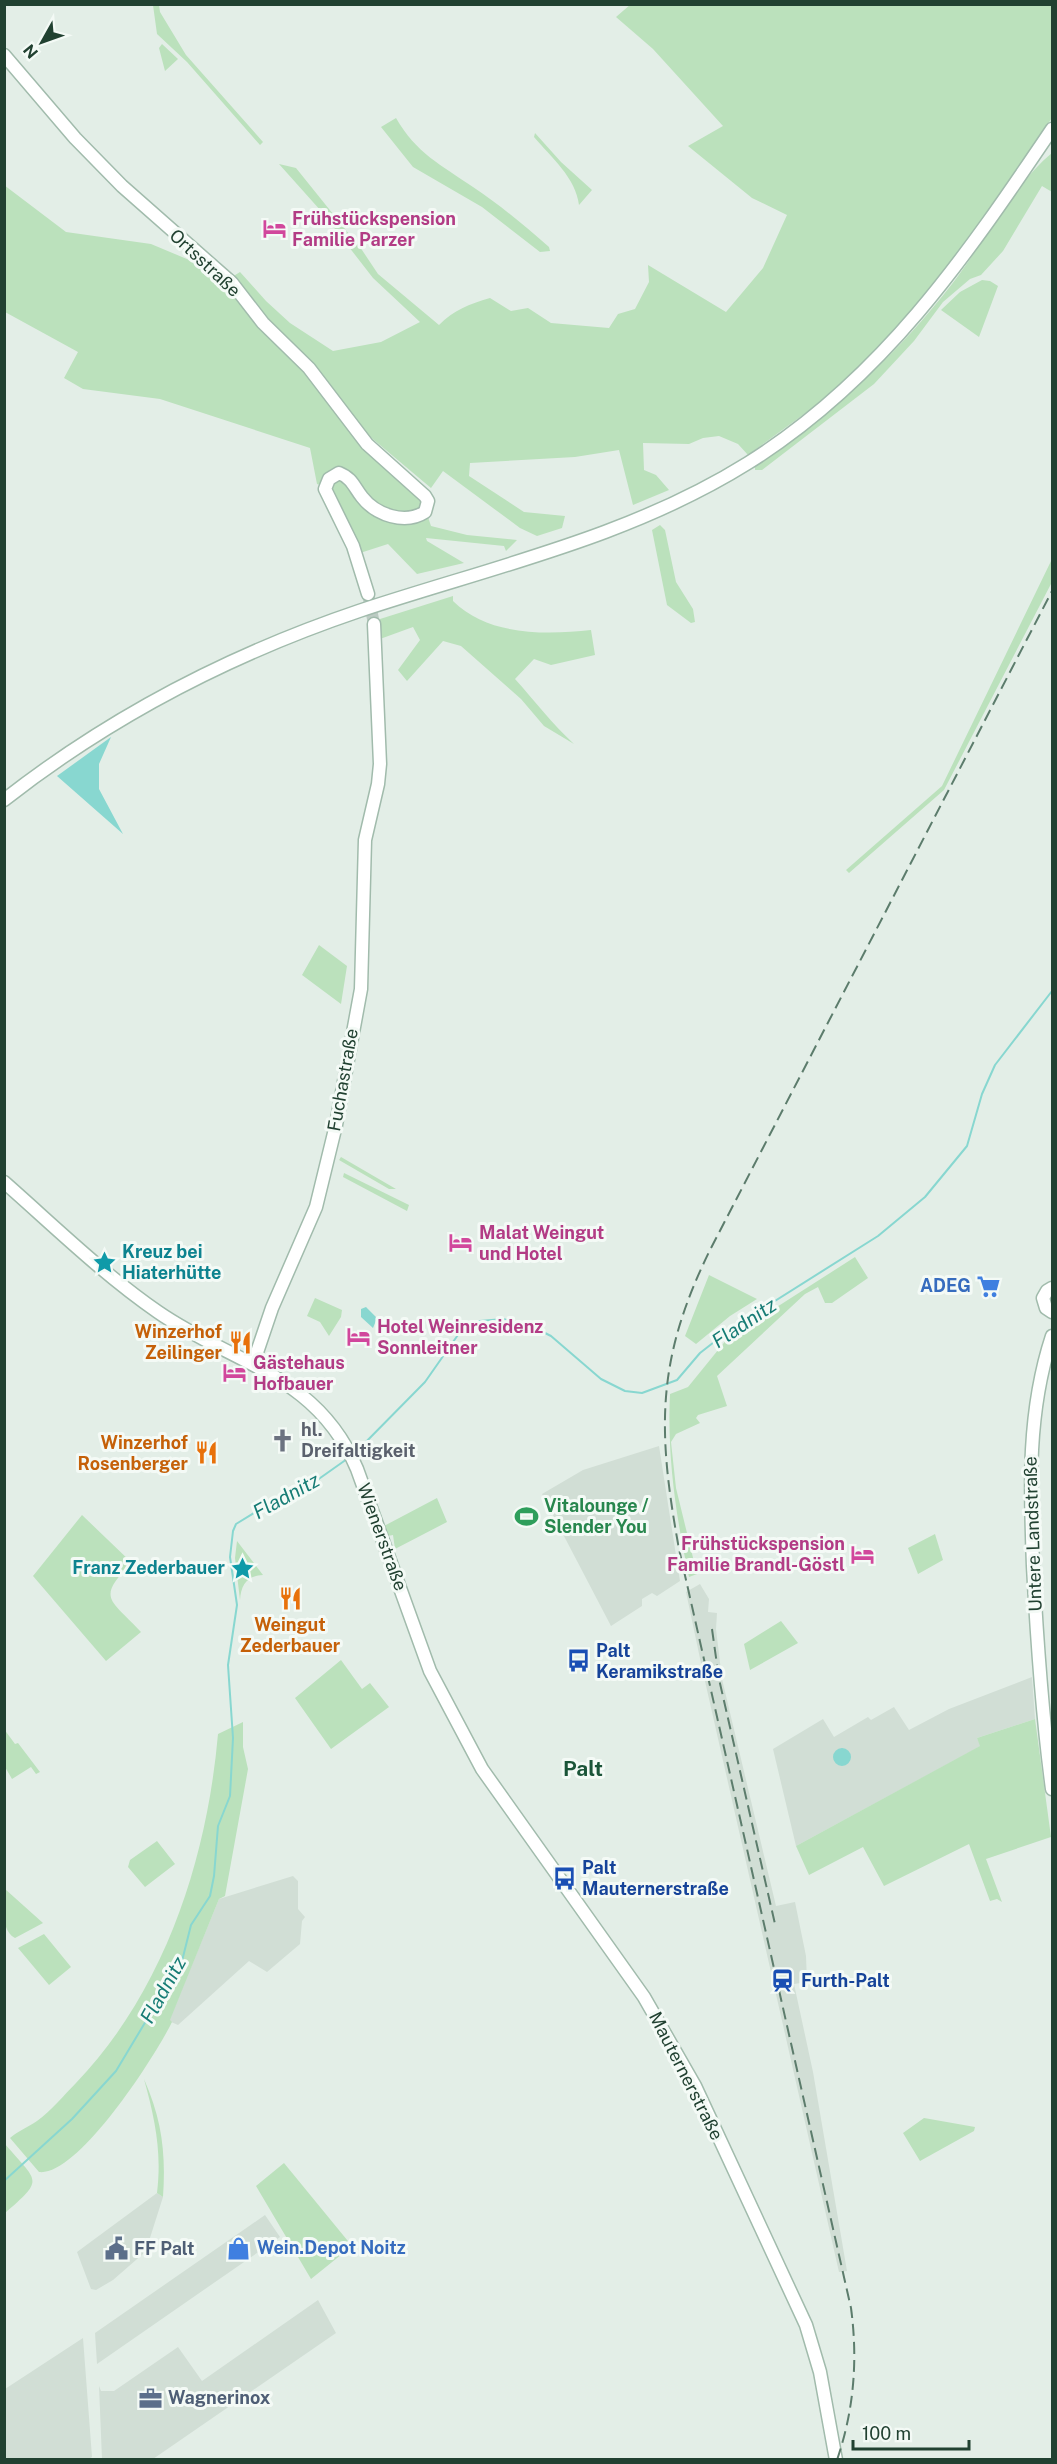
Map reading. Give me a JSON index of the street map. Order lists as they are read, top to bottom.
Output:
{
  "streets": {
    "street": [
      "Ortsstraße",
      "Fuchastraße",
      "Untere Landstraße",
      "Wienerstraße",
      "Mauternerstraße"
    ]
  },
  "crossings": [
    ["Fuchastraße", "Wienerstraße"],
    ["Wienerstraße", "Mauternerstraße"]
  ],
  "districts": ["Palt"],
  "water": ["Fladnitz"],
  "places": {
    "hotel": [
      "Frühstückspension Familie Parzer",
      "Malat Weingut und Hotel",
      "Hotel Weinresidenz Sonnleitner",
      "Gästehaus Hofbauer",
      "Frühstückspension Familie Brandl-Göstl"
    ],
    "place": ["Kreuz bei Hiaterhütte", "Franz Zederbauer"],
    "supermarket": ["ADEG"],
    "restaurant": ["Winzerhof Zeilinger", "Winzerhof Rosenberger", "Weingut Zederbauer"],
    "church": ["hl. Dreifaltigkeit"],
    "sports": ["Vitalounge / Slender You"],
    "bus stop": ["Palt Keramikstraße", "Palt Mauternerstraße"],
    "station": ["Furth-Palt"],
    "shop": ["Wein.Depot Noitz"],
    "public building": ["FF Palt"],
    "office": ["Wagnerinox"]
  },
  "scale_bar": "100 m",
  "north": "bottom left"
}
